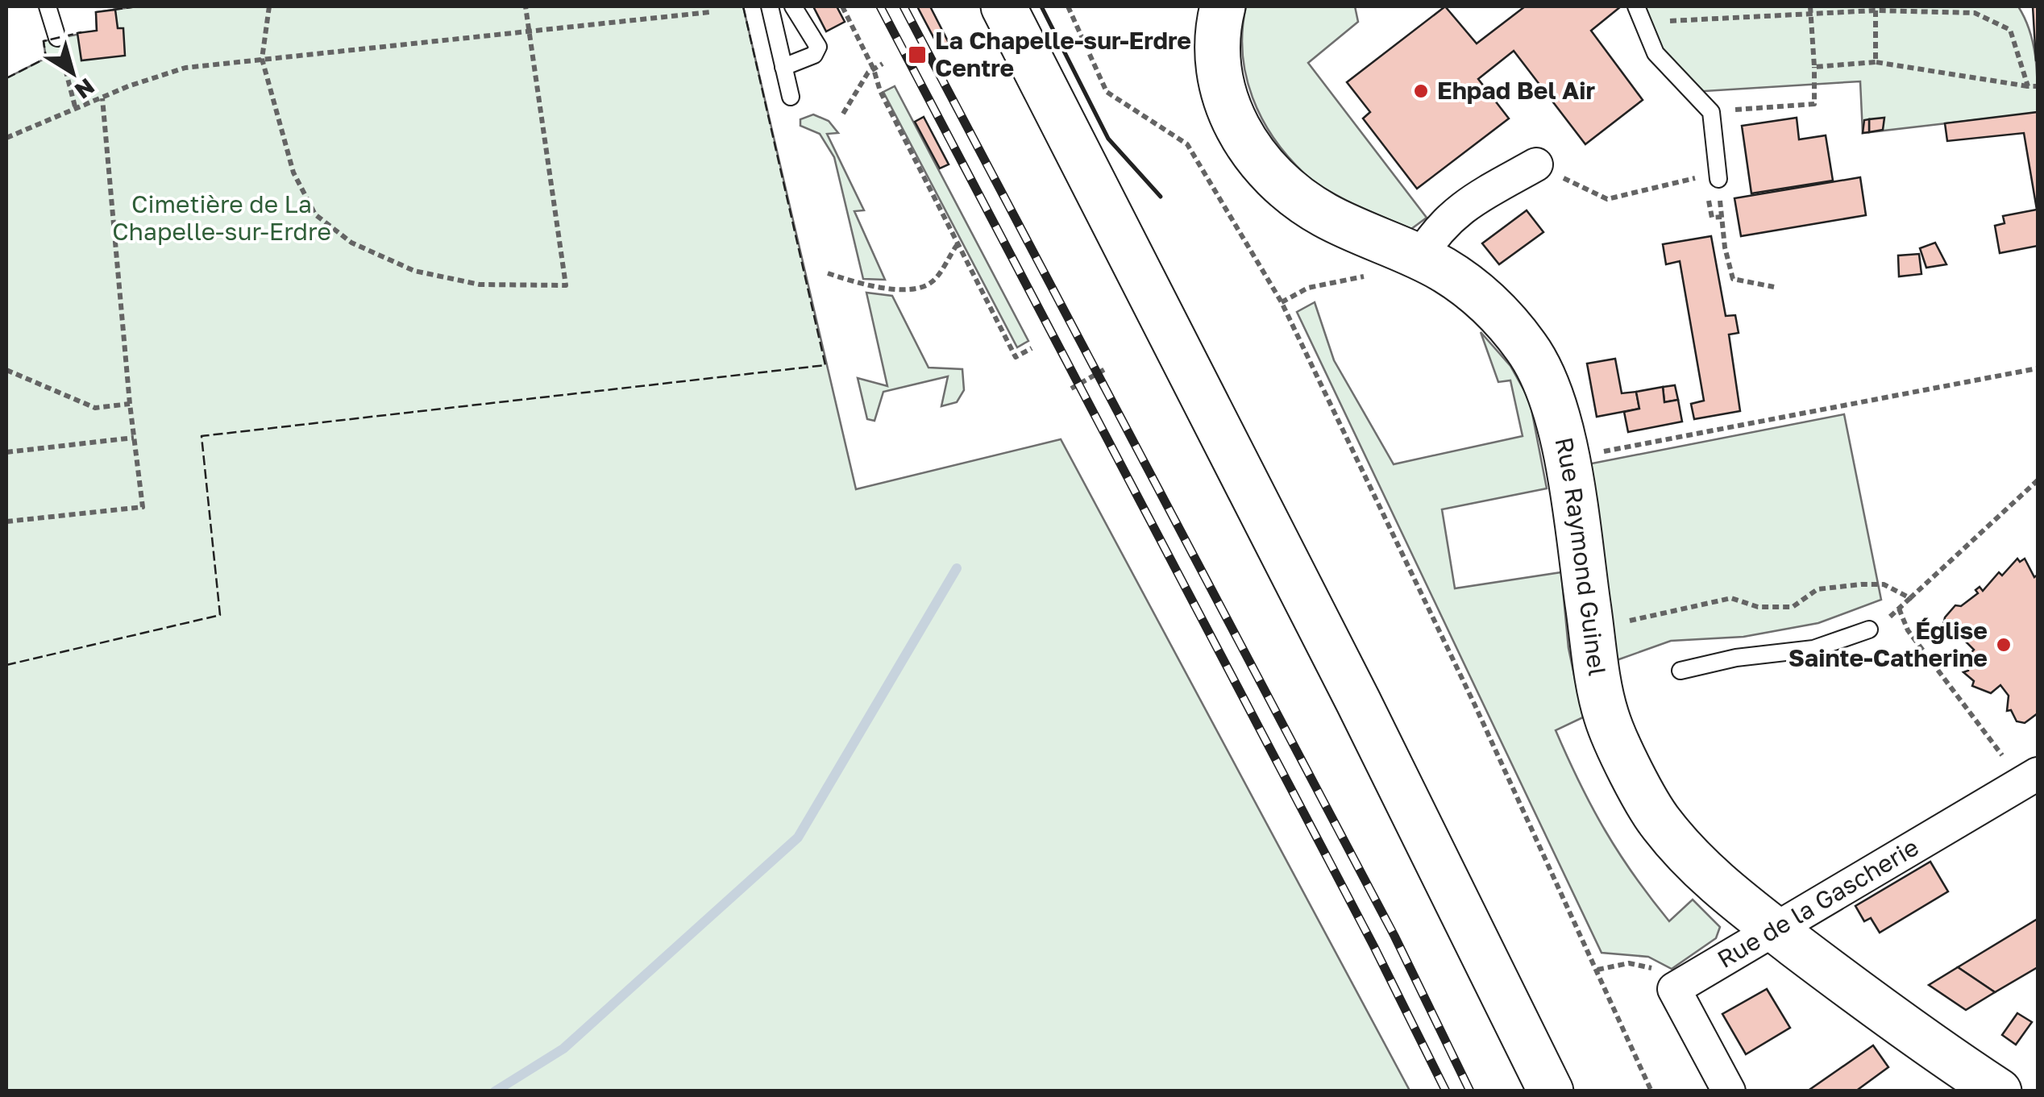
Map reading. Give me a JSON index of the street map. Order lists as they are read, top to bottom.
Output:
{
  "streets": {
    "street": ["Rue Raymond Guinel", "Rue de la Gascherie"]
  },
  "crossings": [
    ["Rue Raymond Guinel", "Rue de la Gascherie"]
  ],
  "parks": ["Cimetière de La Chapelle-sur-Erdre"],
  "places": {
    "transit": ["La Chapelle-sur-Erdre Centre"],
    "other": ["Ehpad Bel Air", "Église Sainte-Catherine"]
  },
  "north": "bottom right"
}
